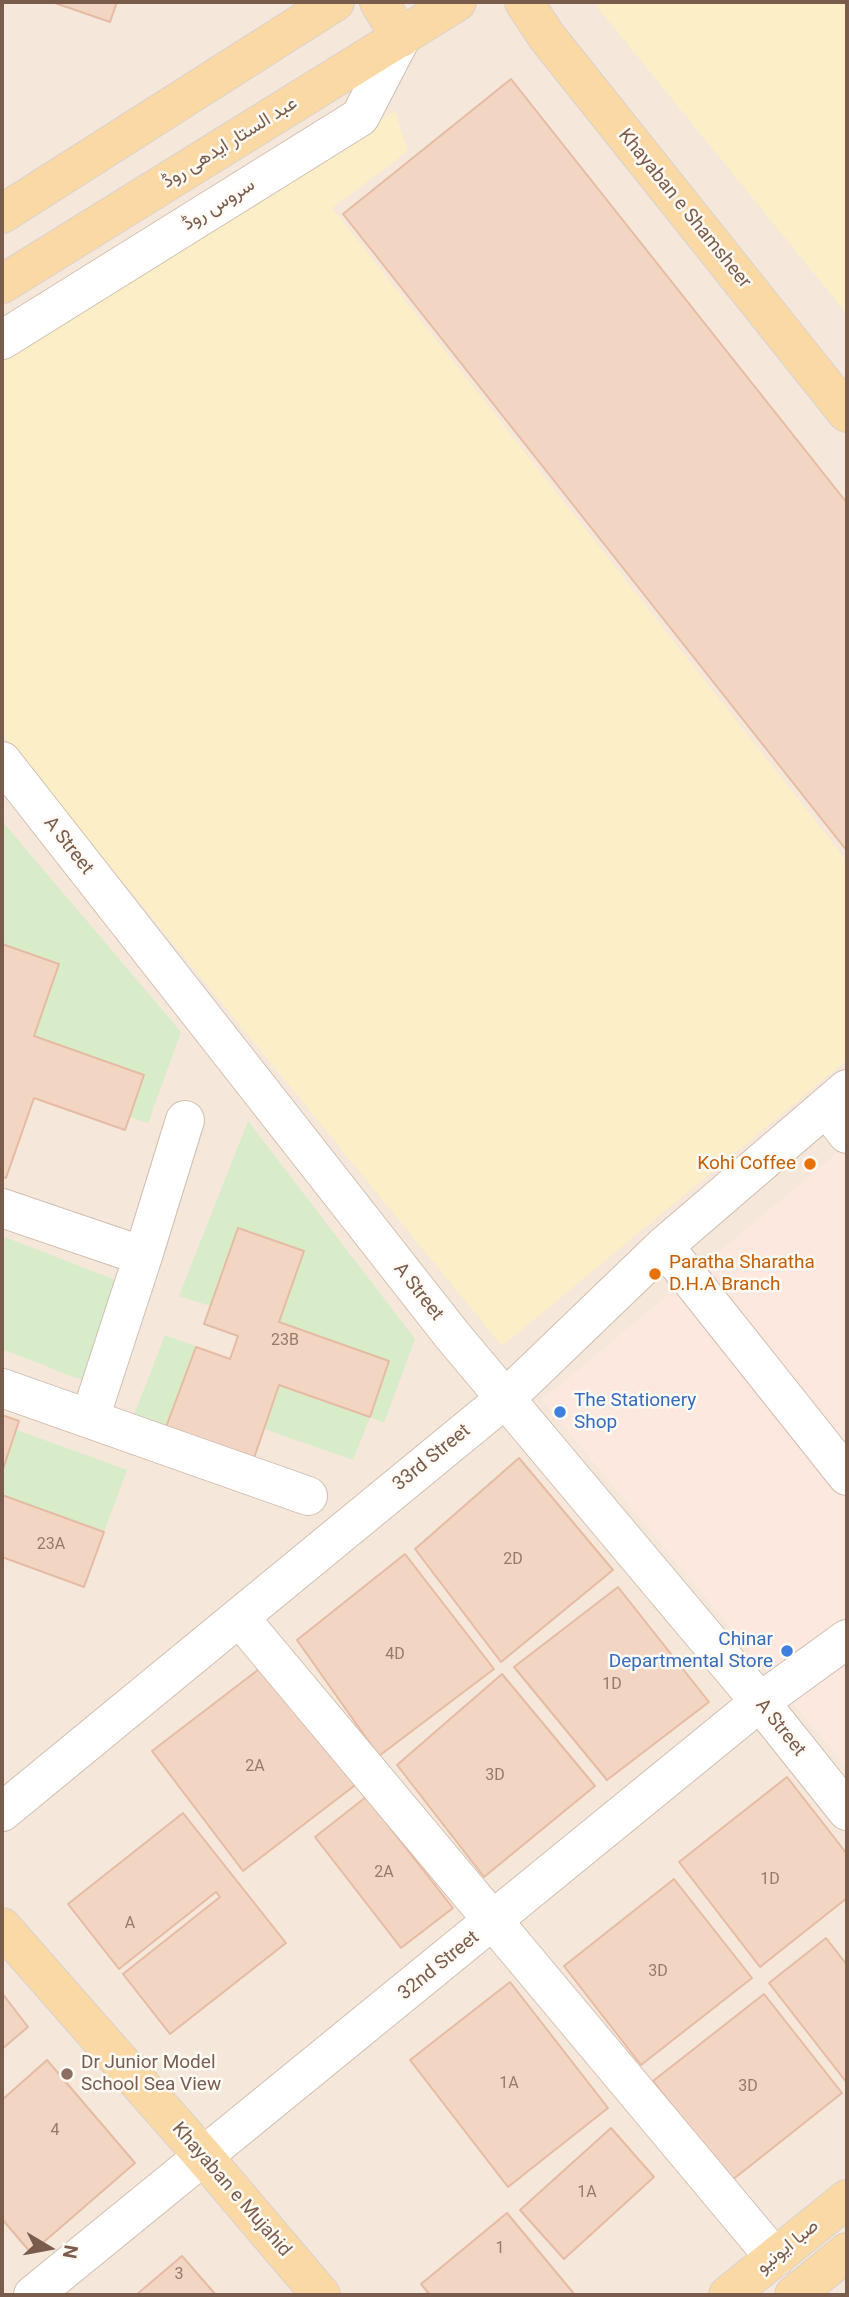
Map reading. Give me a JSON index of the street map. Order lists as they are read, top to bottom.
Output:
{
  "streets": {
    "main road": [
      "عبد الستار ایدھی روڈ",
      "Khayaban e Shamsheer",
      "Khayaban e Mujahid",
      "صبا ایونیو"
    ],
    "street": [
      "سروس روڈ",
      "A Street",
      "33rd Street",
      "32nd Street"
    ]
  },
  "crossings": [
    ["عبد الستار ایدھی روڈ", "سروس روڈ"],
    ["A Street", "33rd Street"],
    ["A Street", "32nd Street"],
    ["32nd Street", "Khayaban e Mujahid"]
  ],
  "places": [
    "Kohi Coffee",
    "Paratha Sharatha D.H.A Branch",
    "The Stationery Shop",
    "Chinar Departmental Store",
    "Dr Junior Model School Sea View"
  ],
  "house_numbers": [
    "23B",
    "23A",
    "2D",
    "4D",
    "1D",
    "2A",
    "3D",
    "2A",
    "1D",
    "A",
    "3D",
    "1A",
    "3D",
    "4",
    "1A",
    "1",
    "3"
  ],
  "north": "right"
}
